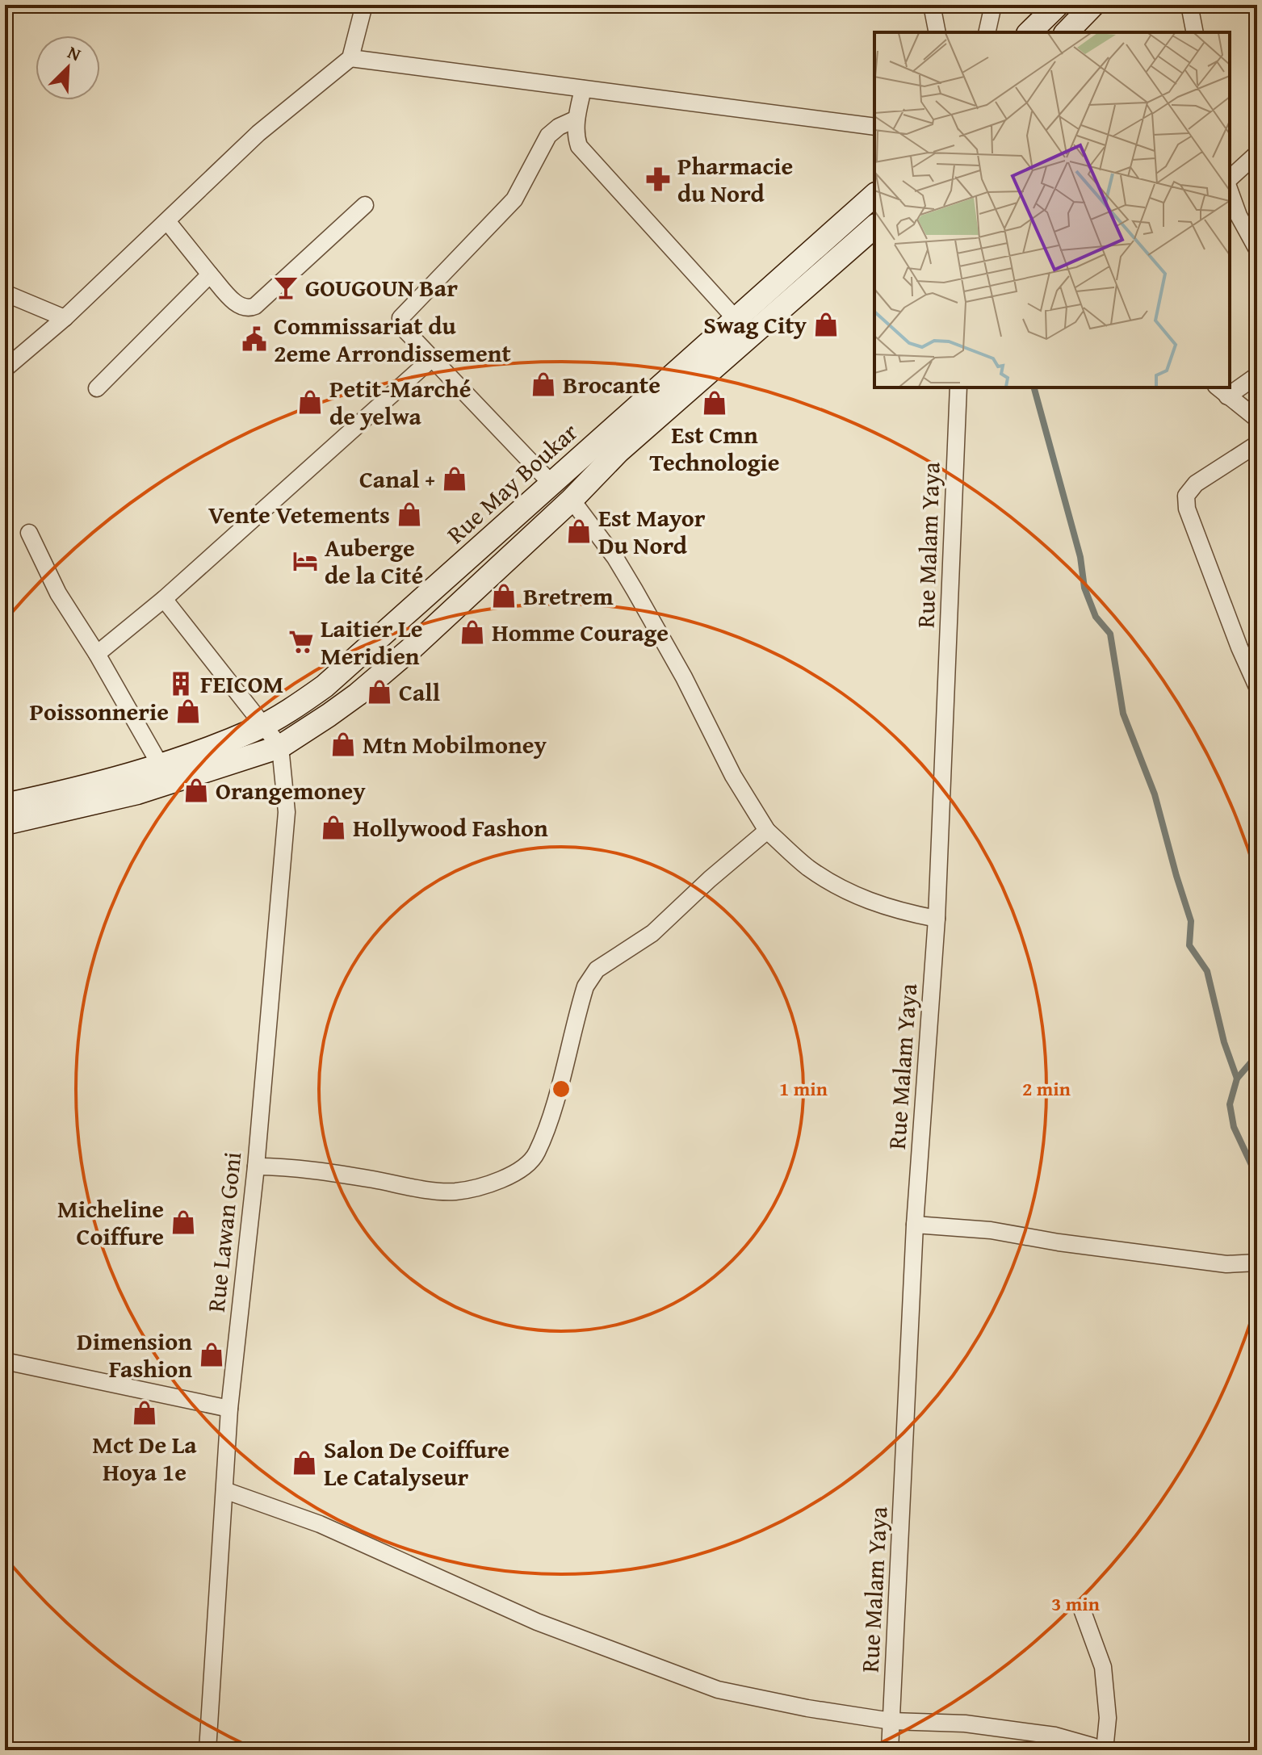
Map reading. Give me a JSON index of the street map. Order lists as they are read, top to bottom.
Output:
{
  "streets": {
    "main road": ["Rue May Boukar"],
    "street": ["Rue Malam Yaya", "Rue Lawan Goni"]
  },
  "crossings": [
    ["Rue May Boukar", "Rue Lawan Goni"]
  ],
  "places": {
    "pharmacy": ["Pharmacie du Nord"],
    "bar": ["GOUGOUN Bar"],
    "shop": [
      "Swag City",
      "Brocante",
      "Petit-Marché de yelwa",
      "Est Cmn Technologie",
      "Canal +",
      "Vente Vetements",
      "Est Mayor Du Nord",
      "Bretrem",
      "Homme Courage",
      "Call",
      "Poissonnerie",
      "Mtn Mobilmoney",
      "Orangemoney",
      "Hollywood Fashon",
      "Micheline Coiffure",
      "Dimension Fashion",
      "Mct De La Hoya 1e",
      "Salon De Coiffure Le Catalyseur"
    ],
    "public building": ["Commissariat du 2eme Arrondissement"],
    "hotel": ["Auberge de la Cité"],
    "supermarket": ["Laitier Le Meridien"],
    "building": ["FEICOM"]
  },
  "north": "top right",
  "rings": ["1 min", "2 min", "3 min"]
}
